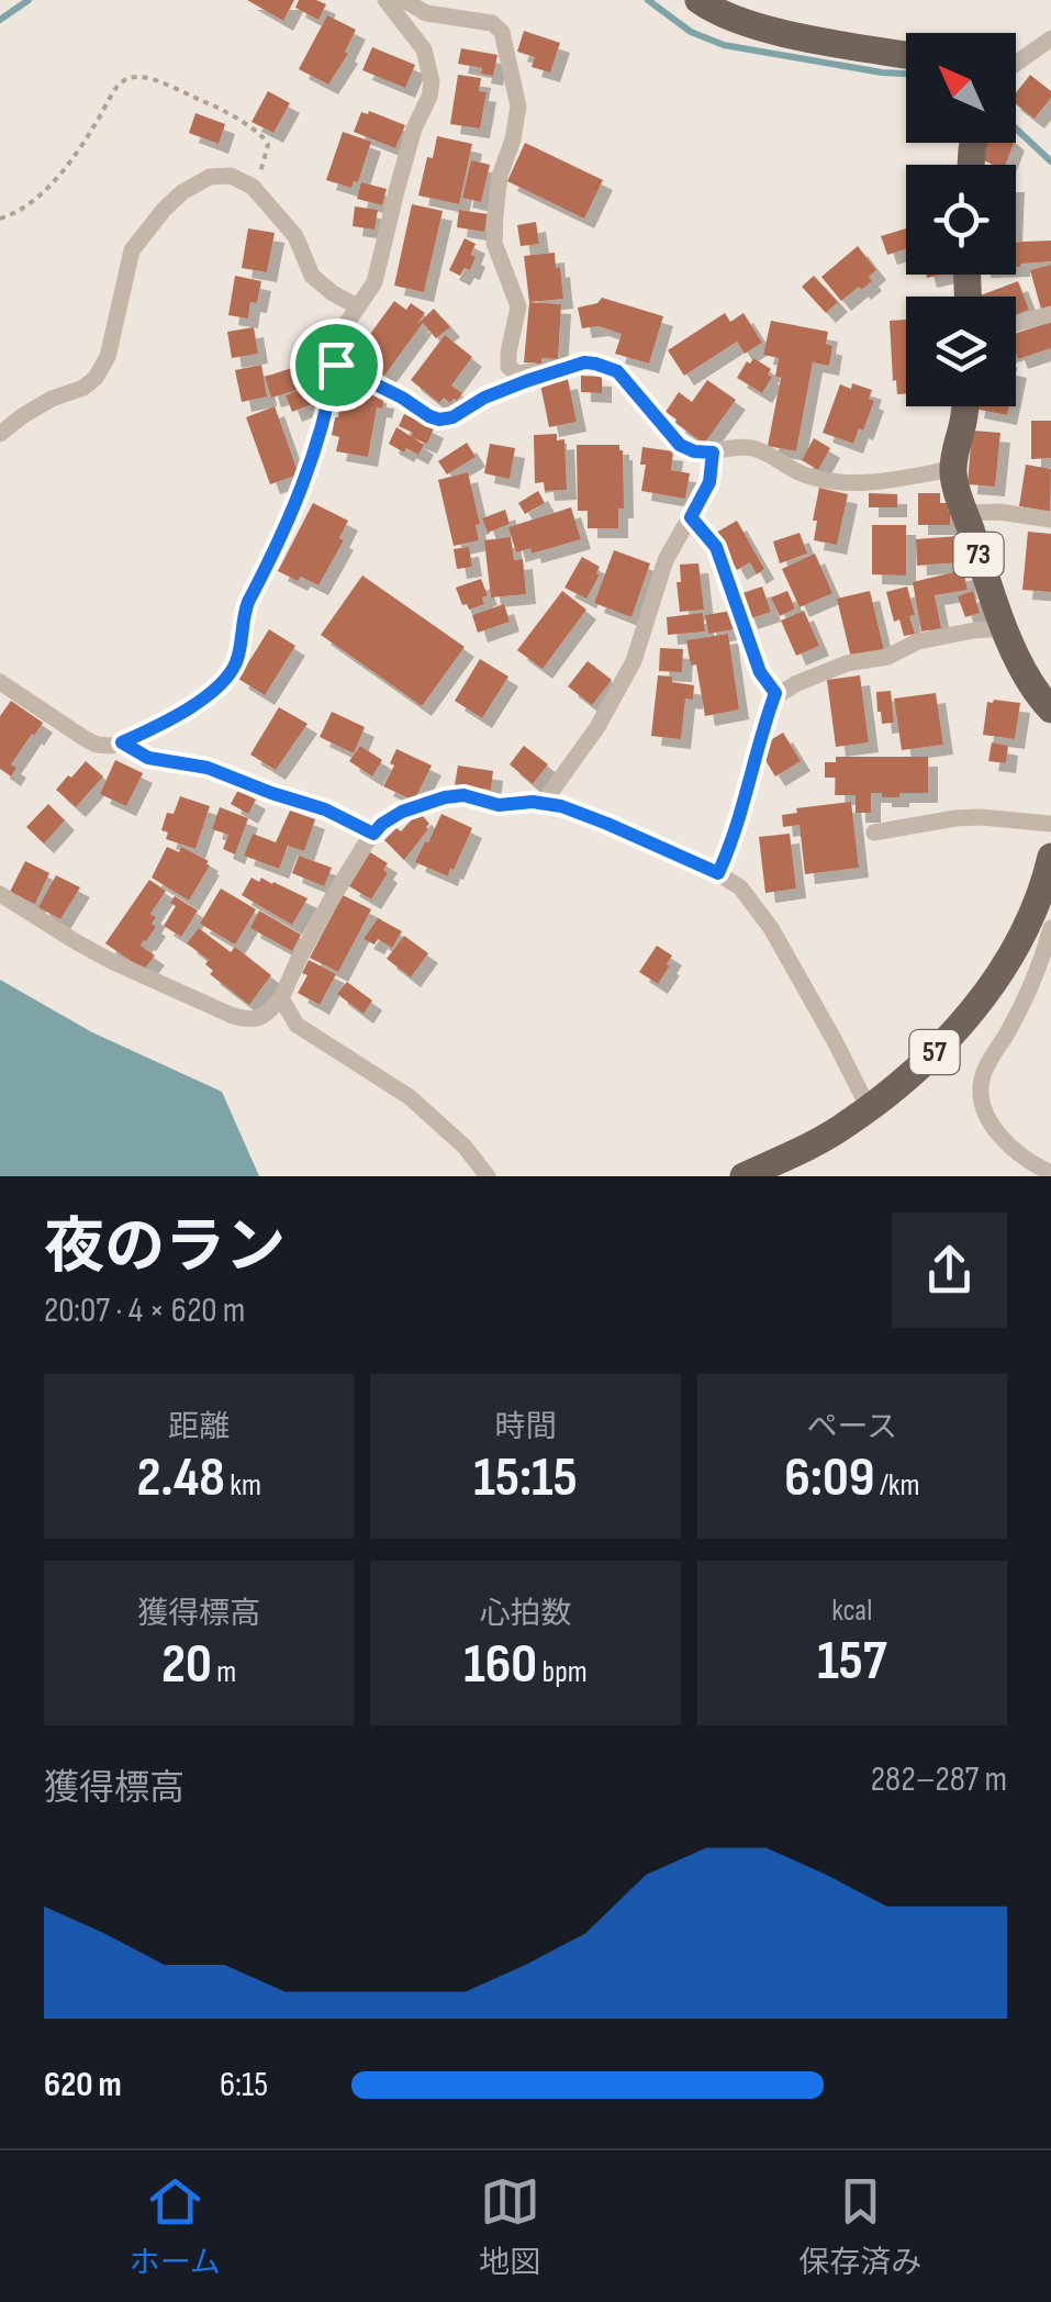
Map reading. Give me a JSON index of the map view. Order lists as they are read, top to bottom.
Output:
{
  "streets": {
    "main road": ["73", "57"]
  },
  "north": "top left",
  "page": {
    "heading": ["夜のラン", "20:07 · 4 × 620 m"],
    "stats": [
      ["距離", "2.48 km"],
      ["時間", "15:15"],
      ["ペース", "6:09 /km"],
      ["獲得標高", "20 m"],
      ["心拍数", "160 bpm"],
      ["kcal", "157"]
    ],
    "chart": ["獲得標高", "282–287 m"],
    "list": [
      {
        "name": "620 m",
        "note": "6:15"
      }
    ],
    "tabs": ["ホーム", "地図", "保存済み"]
  }
}
